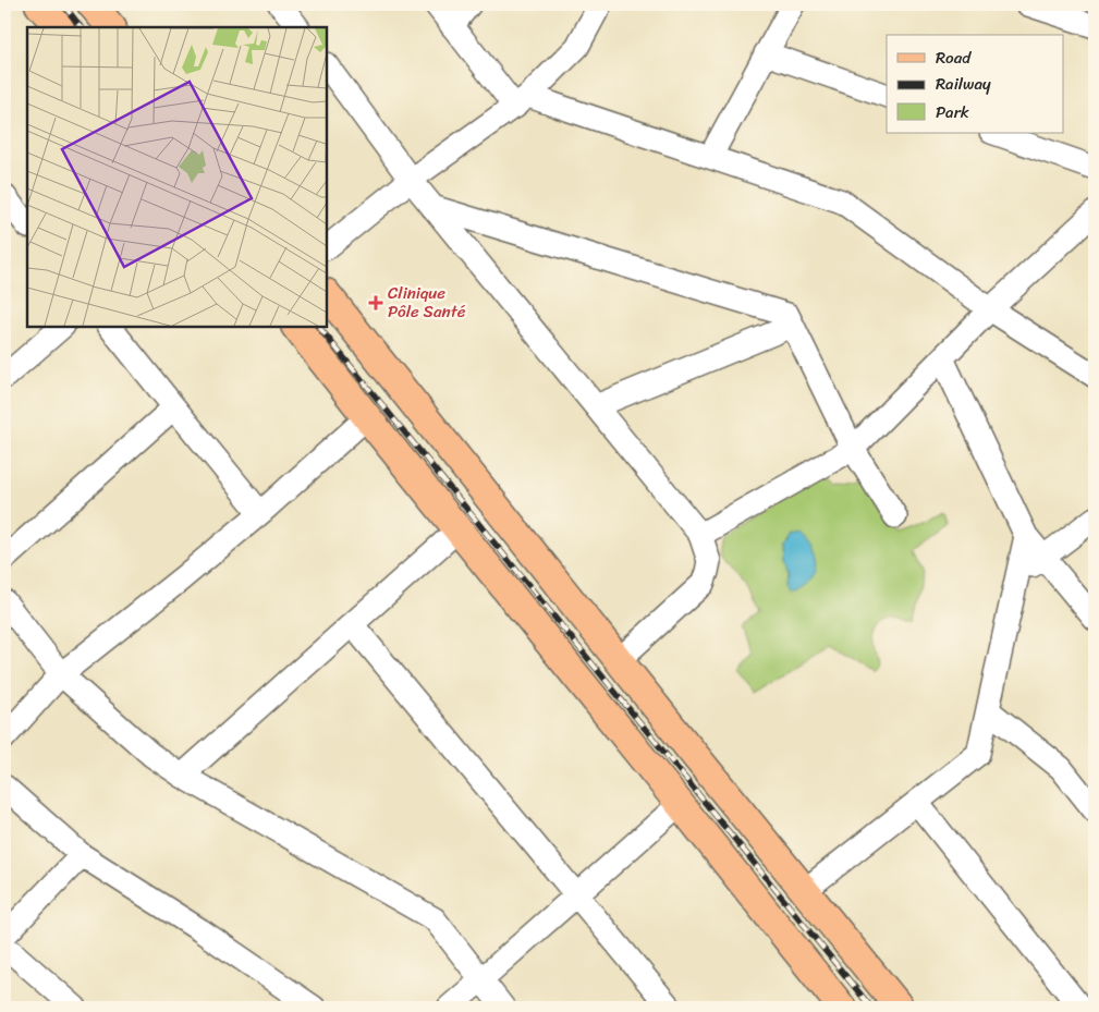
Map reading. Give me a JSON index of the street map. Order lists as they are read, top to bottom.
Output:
{
  "places": {
    "health": ["Clinique Pôle Santé"]
  },
  "legend": ["Road", "Railway", "Park"]
}
